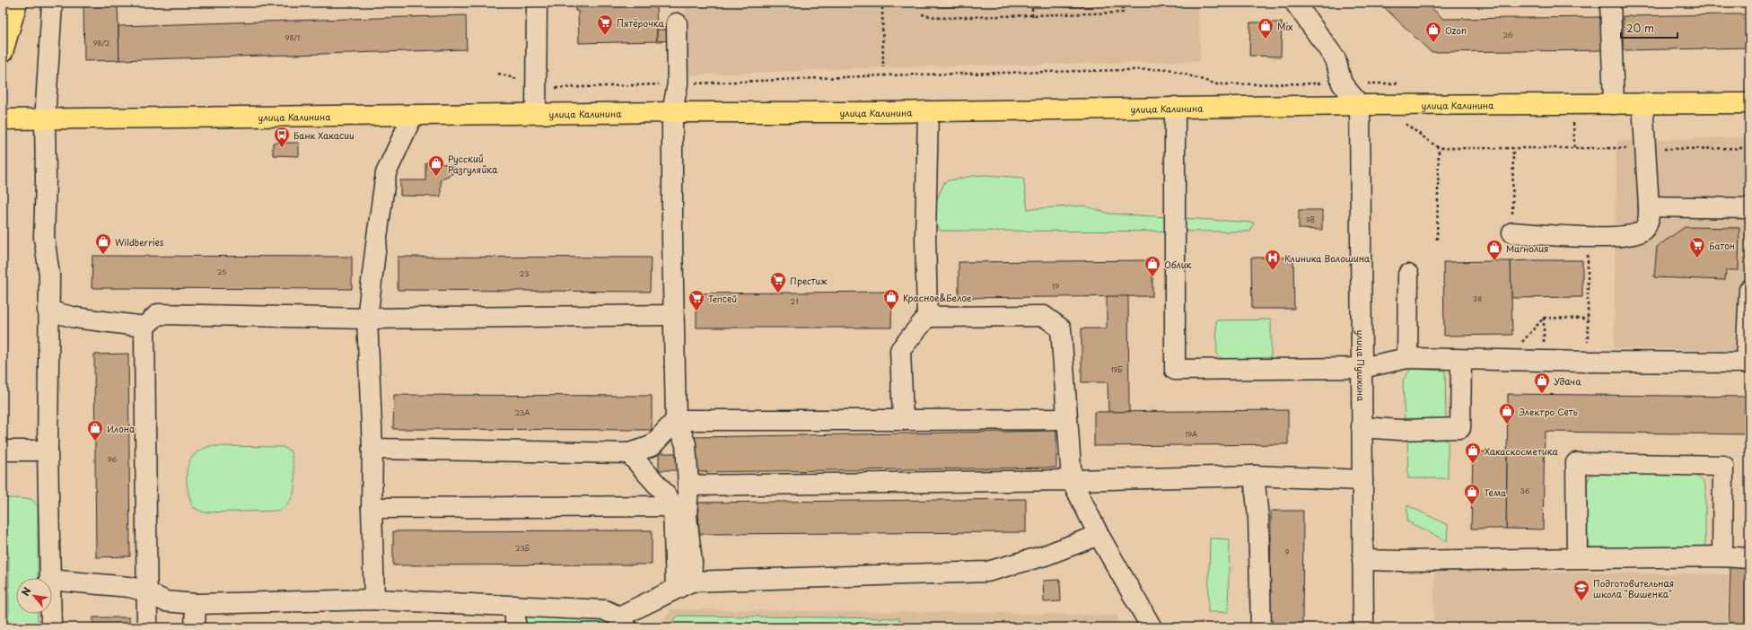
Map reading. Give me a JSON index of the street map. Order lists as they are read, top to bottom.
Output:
{
  "streets": {
    "main road": ["улица Калинина"],
    "street": ["улица Пушкина"]
  },
  "crossings": [
    ["улица Калинина", "улица Пушкина"]
  ],
  "places": {
    "supermarket": [
      "Пятёрочка",
      "Батон",
      "Престиж",
      "Тепсей"
    ],
    "shop": [
      "Mix",
      "Ozon",
      "Русский Разгуляйка",
      "Wildberries",
      "Магнолия",
      "Облик",
      "Красное&Белое",
      "Удача",
      "Электро Сеть",
      "Илона",
      "Хакаскосметика",
      "Тема"
    ],
    "bus stop": ["Банк Хакасии"],
    "hospital": ["Клиника Волошина"],
    "school or university": ["Подготовительная школа \"Вишенка\""]
  },
  "house_numbers": [
    "26",
    "98/1",
    "98/2",
    "9В",
    "25",
    "23",
    "19",
    "38",
    "21",
    "19Б",
    "23А",
    "19А",
    "96",
    "36",
    "23Б",
    "9"
  ],
  "scale_bar": "20 m",
  "north": "top left"
}
